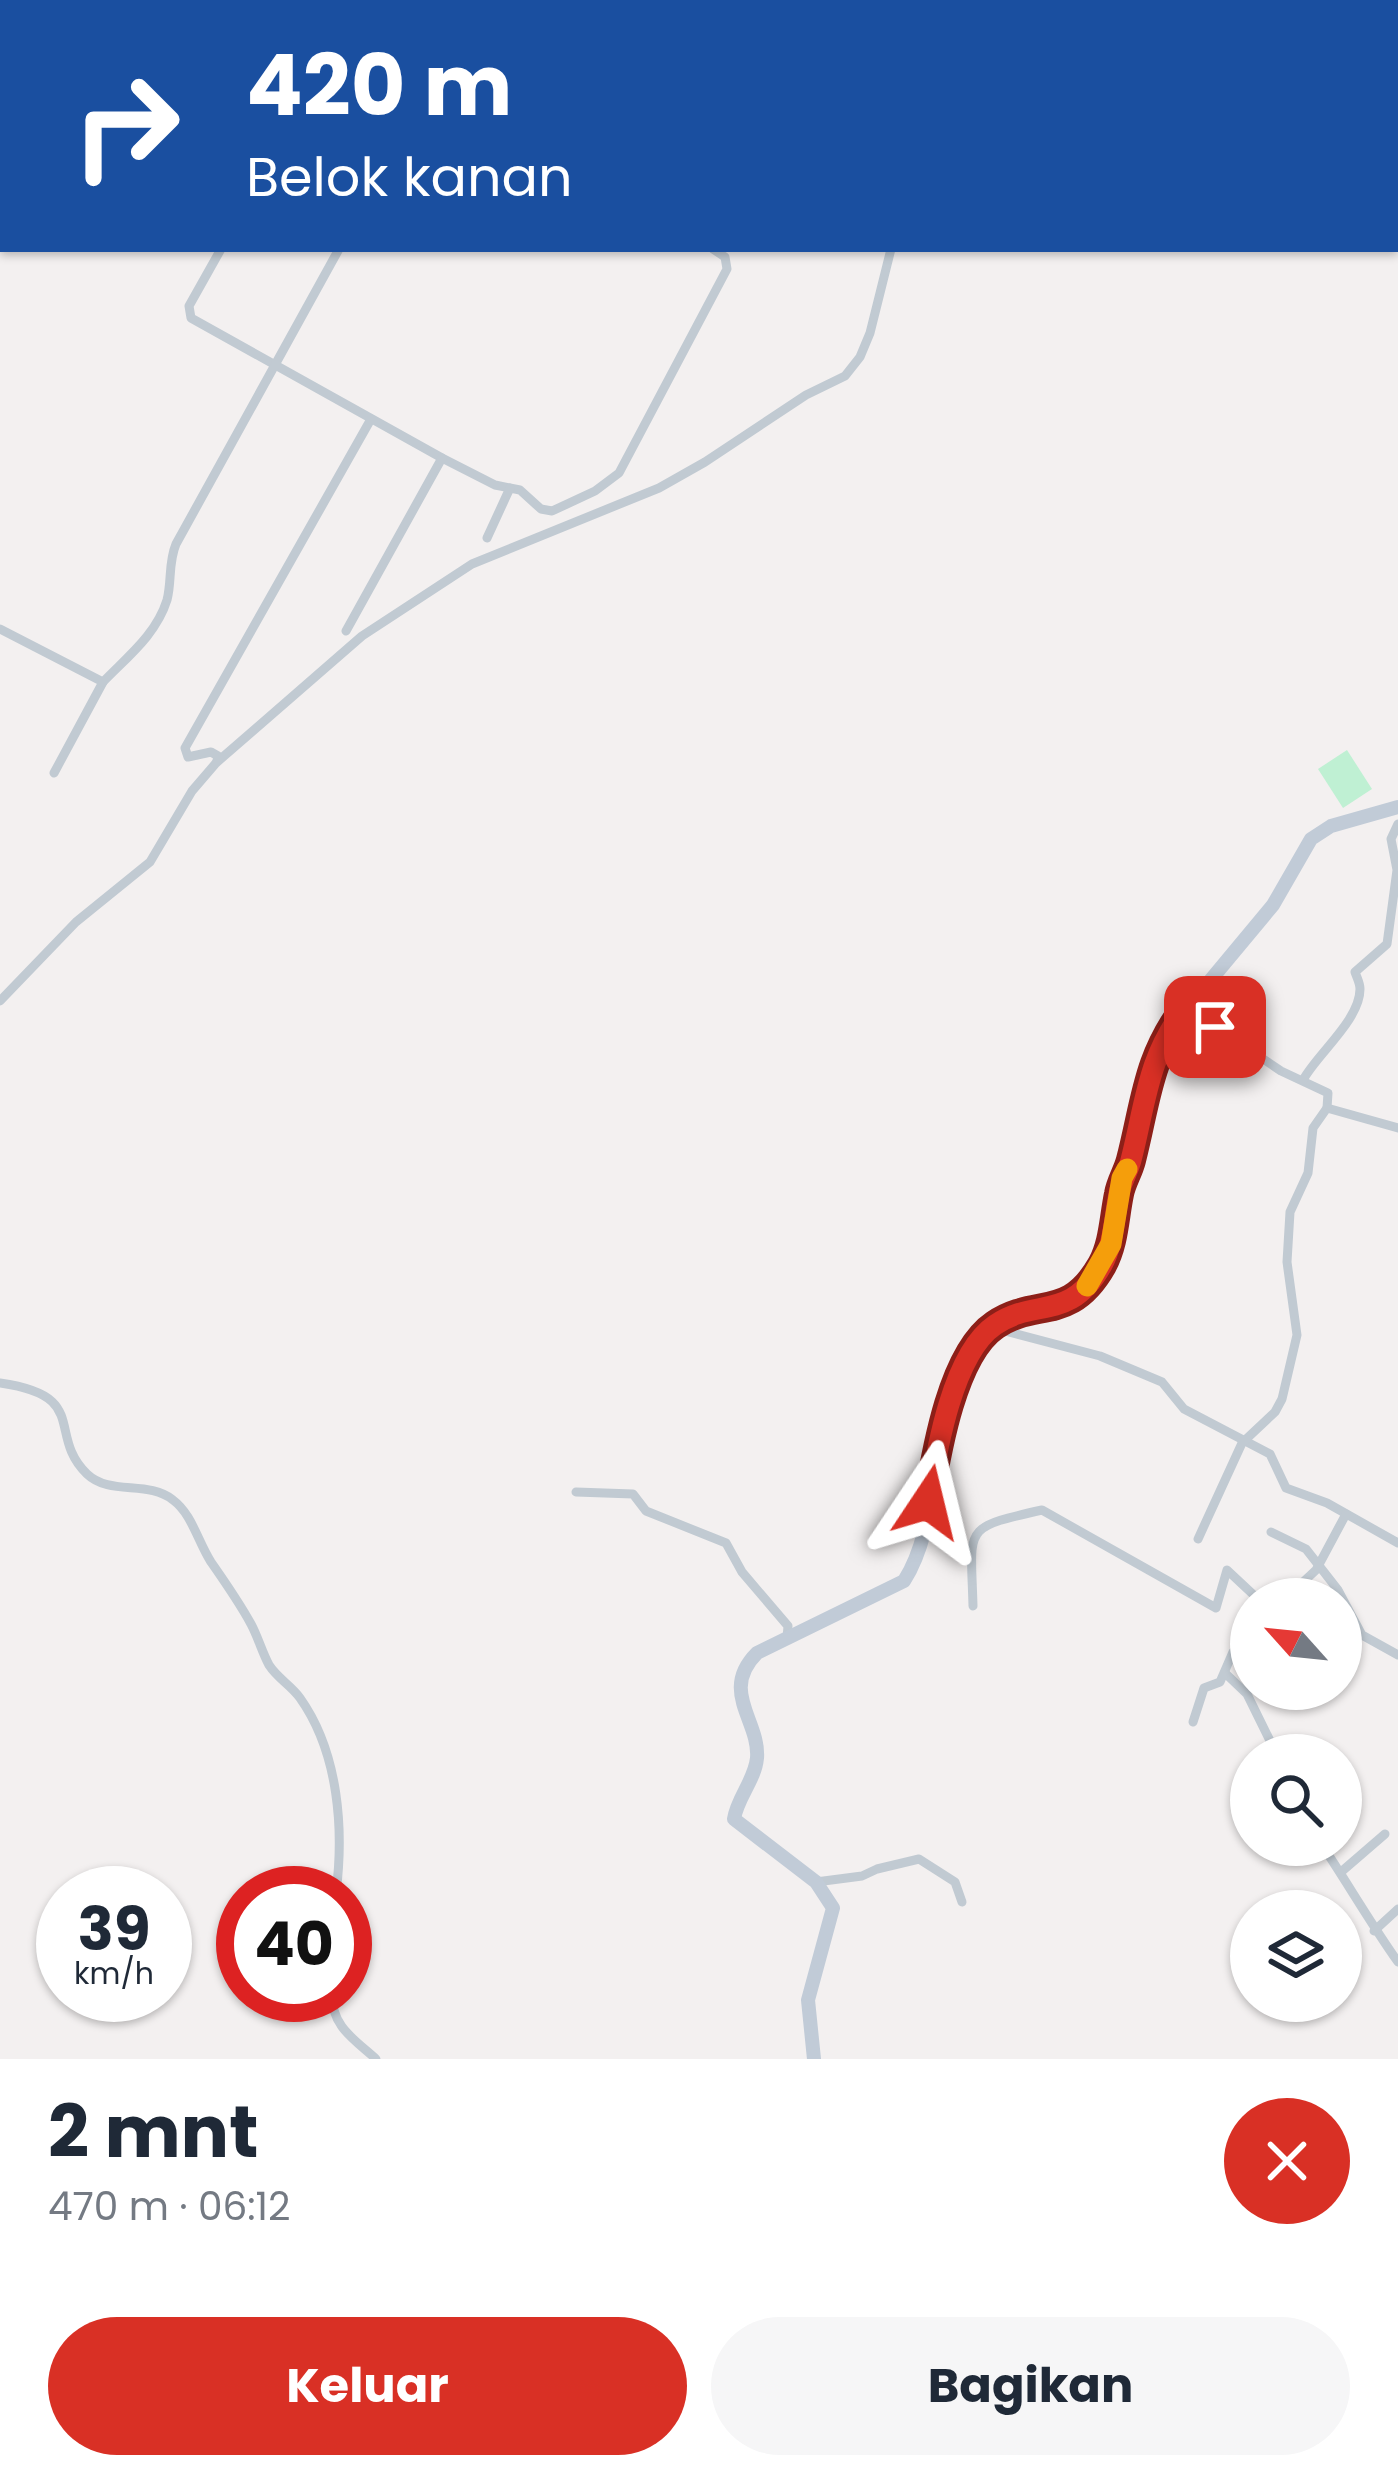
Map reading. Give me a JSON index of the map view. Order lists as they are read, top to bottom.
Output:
{
  "north": "top left",
  "page": {
    "turn": ["420 m", "Belok kanan"],
    "speed": "39 km/h",
    "limit": "40",
    "heading": ["2 mnt", "470 m · 06:12"],
    "buttons": ["Keluar", "Bagikan"]
  }
}
